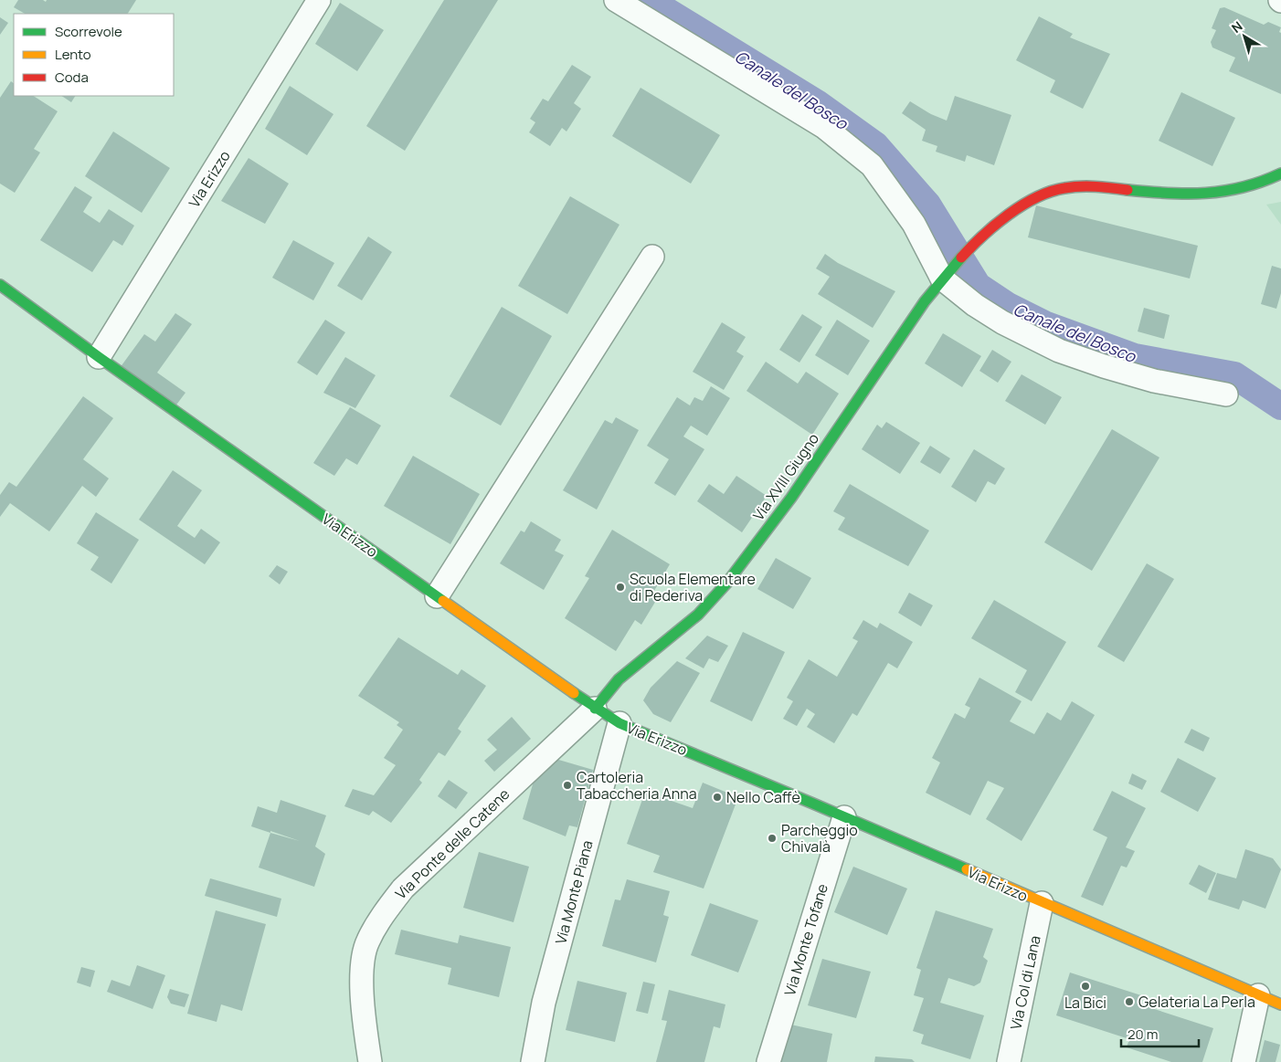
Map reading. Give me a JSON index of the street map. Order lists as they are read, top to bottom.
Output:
{
  "streets": {
    "main road": ["Via Erizzo", "Via XVIII Giugno"],
    "street": [
      "Via Ponte delle Catene",
      "Via Monte Piana",
      "Via Monte Tofane",
      "Via Col di Lana"
    ]
  },
  "crossings": [
    ["Via Erizzo", "Via XVIII Giugno"],
    ["Via Erizzo", "Via Ponte delle Catene"],
    ["Via Erizzo", "Via Monte Piana"],
    ["Via Erizzo", "Via Monte Tofane"],
    ["Via Erizzo", "Via Col di Lana"],
    ["Via XVIII Giugno", "Via Ponte delle Catene"]
  ],
  "water": ["Canale del Bosco"],
  "places": [
    "Scuola Elementare di Pederiva",
    "Cartoleria Tabaccheria Anna",
    "Nello Caffè",
    "Parcheggio Chivalà",
    "La Bici",
    "Gelateria La Perla"
  ],
  "legend": ["Scorrevole", "Lento", "Coda"],
  "scale_bar": "20 m",
  "north": "top left"
}
